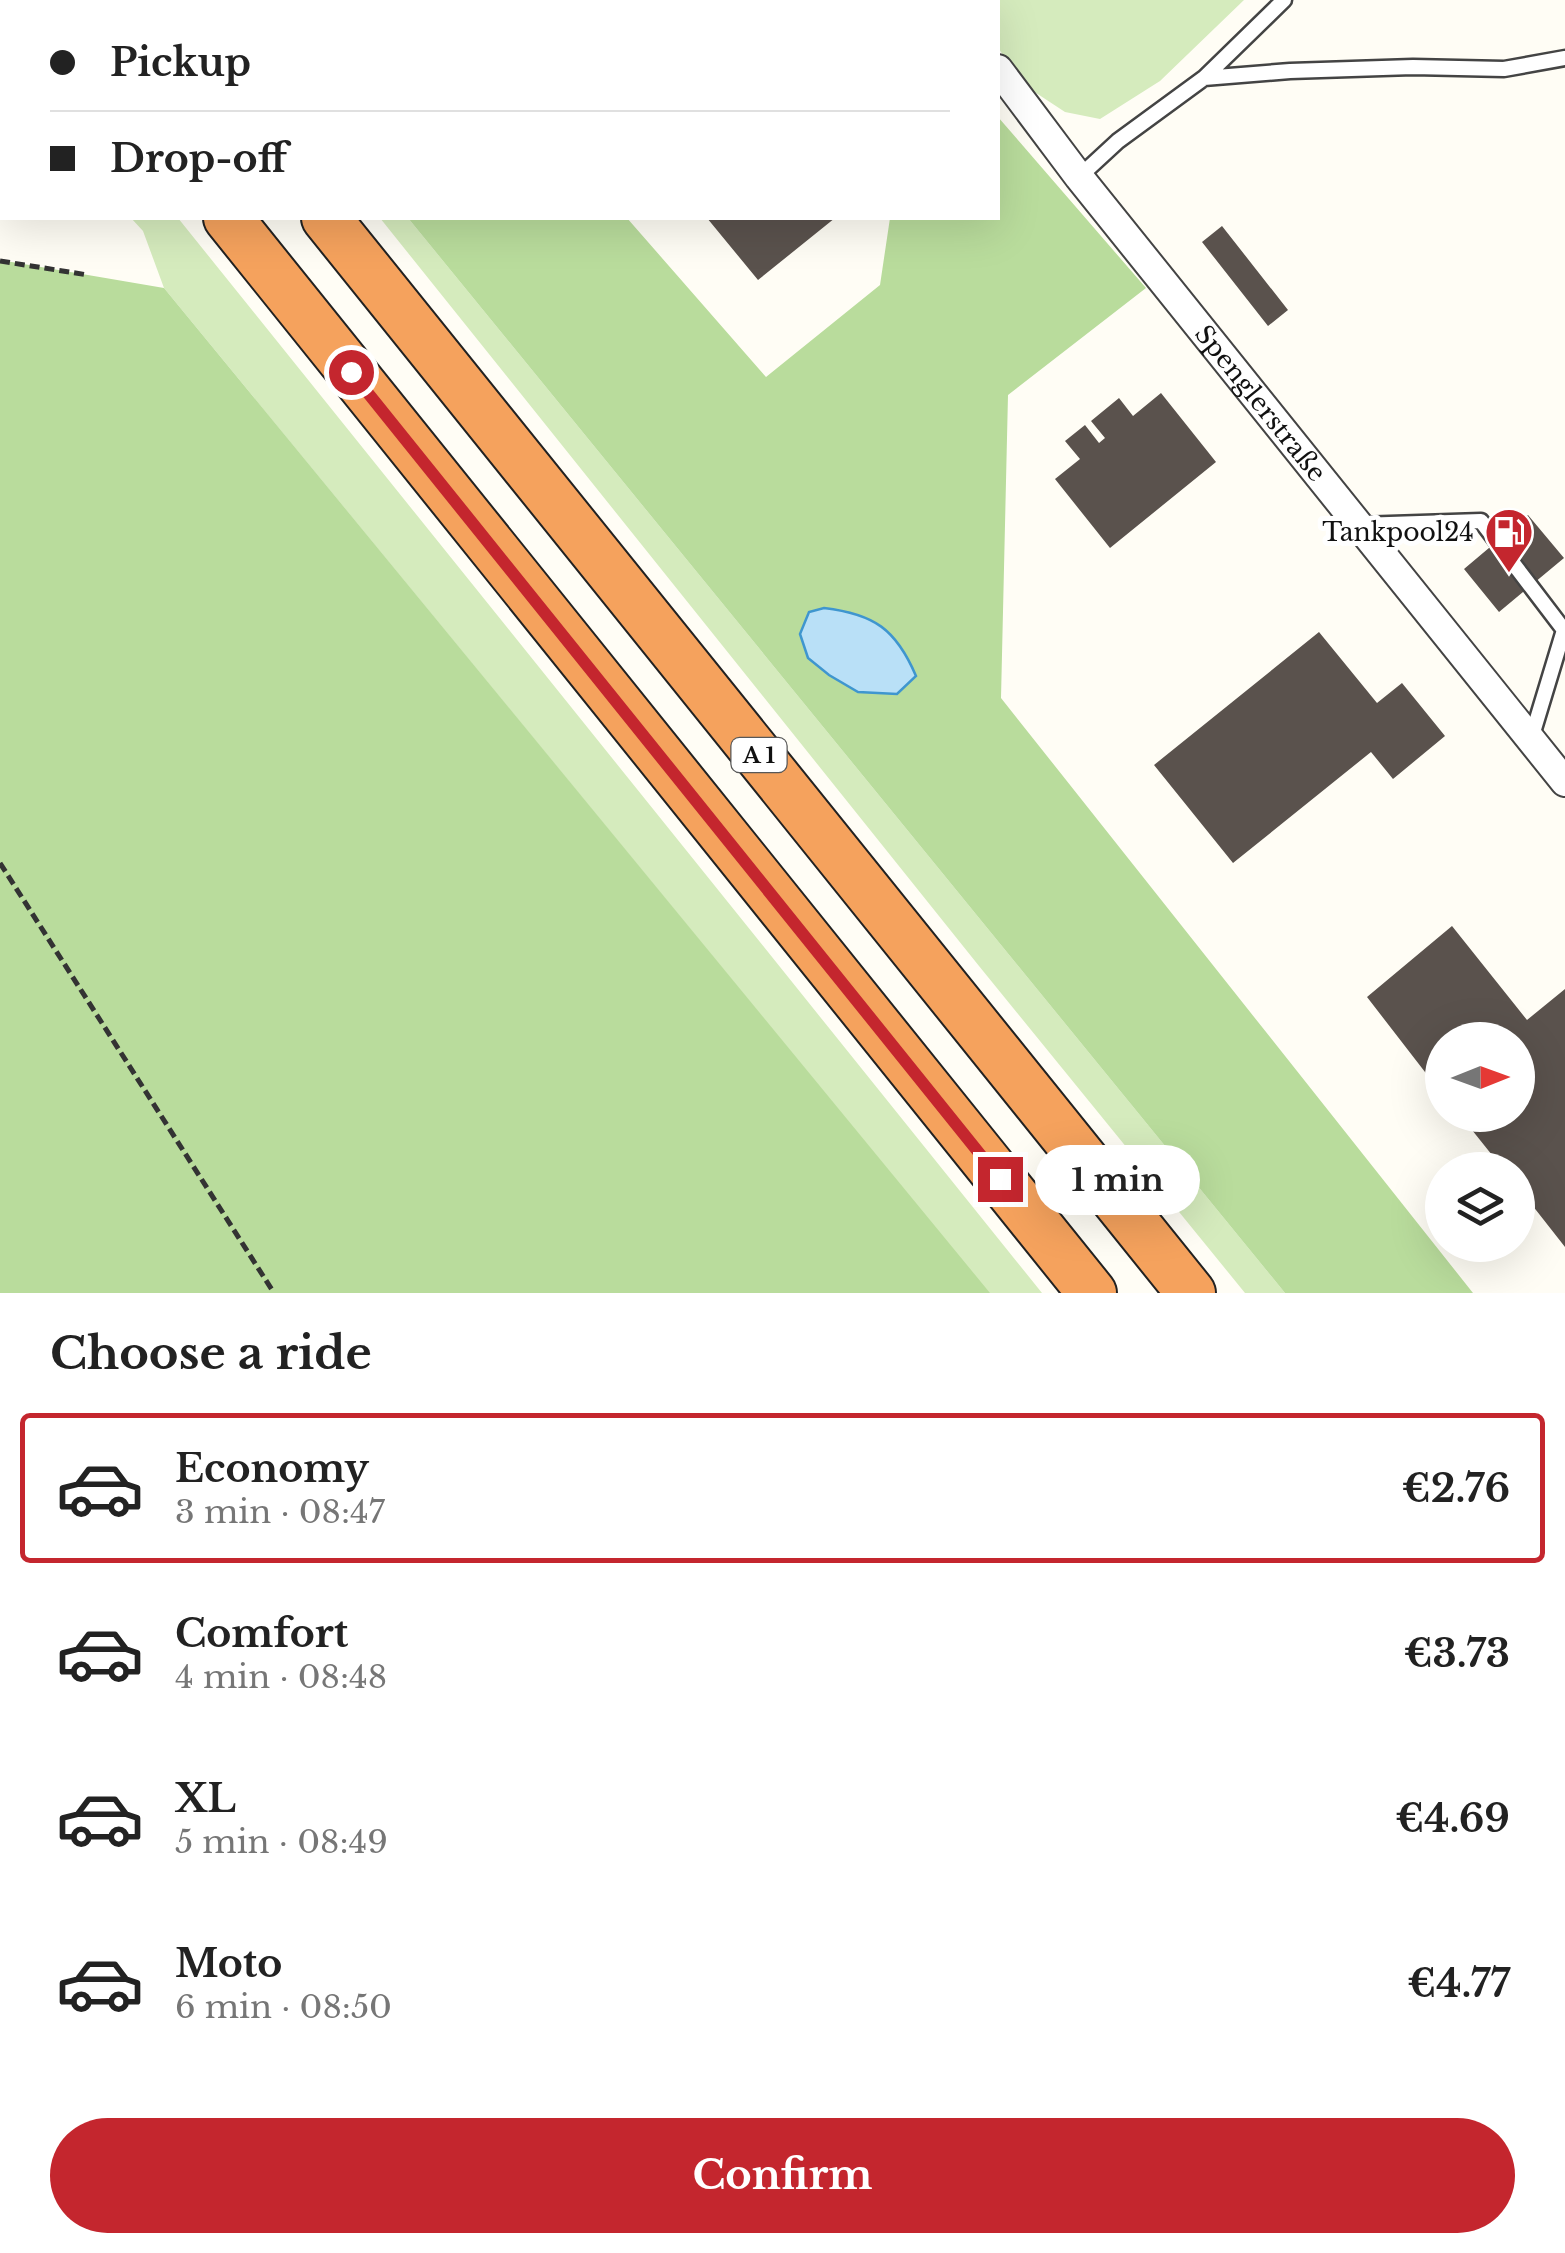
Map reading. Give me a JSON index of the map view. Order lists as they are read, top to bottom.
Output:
{
  "streets": {
    "highway": ["A 1"],
    "street": ["Spenglerstraße"]
  },
  "places": {
    "fuel station": ["Tankpool24"]
  },
  "north": "right",
  "page": {
    "banner": ["Pickup", "Drop-off"],
    "bubble": "1 min",
    "heading": "Choose a ride",
    "list": [
      {
        "name": "Economy",
        "note": "3 min · 08:47",
        "value": "€2.76"
      },
      {
        "name": "Comfort",
        "note": "4 min · 08:48",
        "value": "€3.73"
      },
      {
        "name": "XL",
        "note": "5 min · 08:49",
        "value": "€4.69"
      },
      {
        "name": "Moto",
        "note": "6 min · 08:50",
        "value": "€4.77"
      }
    ],
    "buttons": "Confirm"
  }
}
